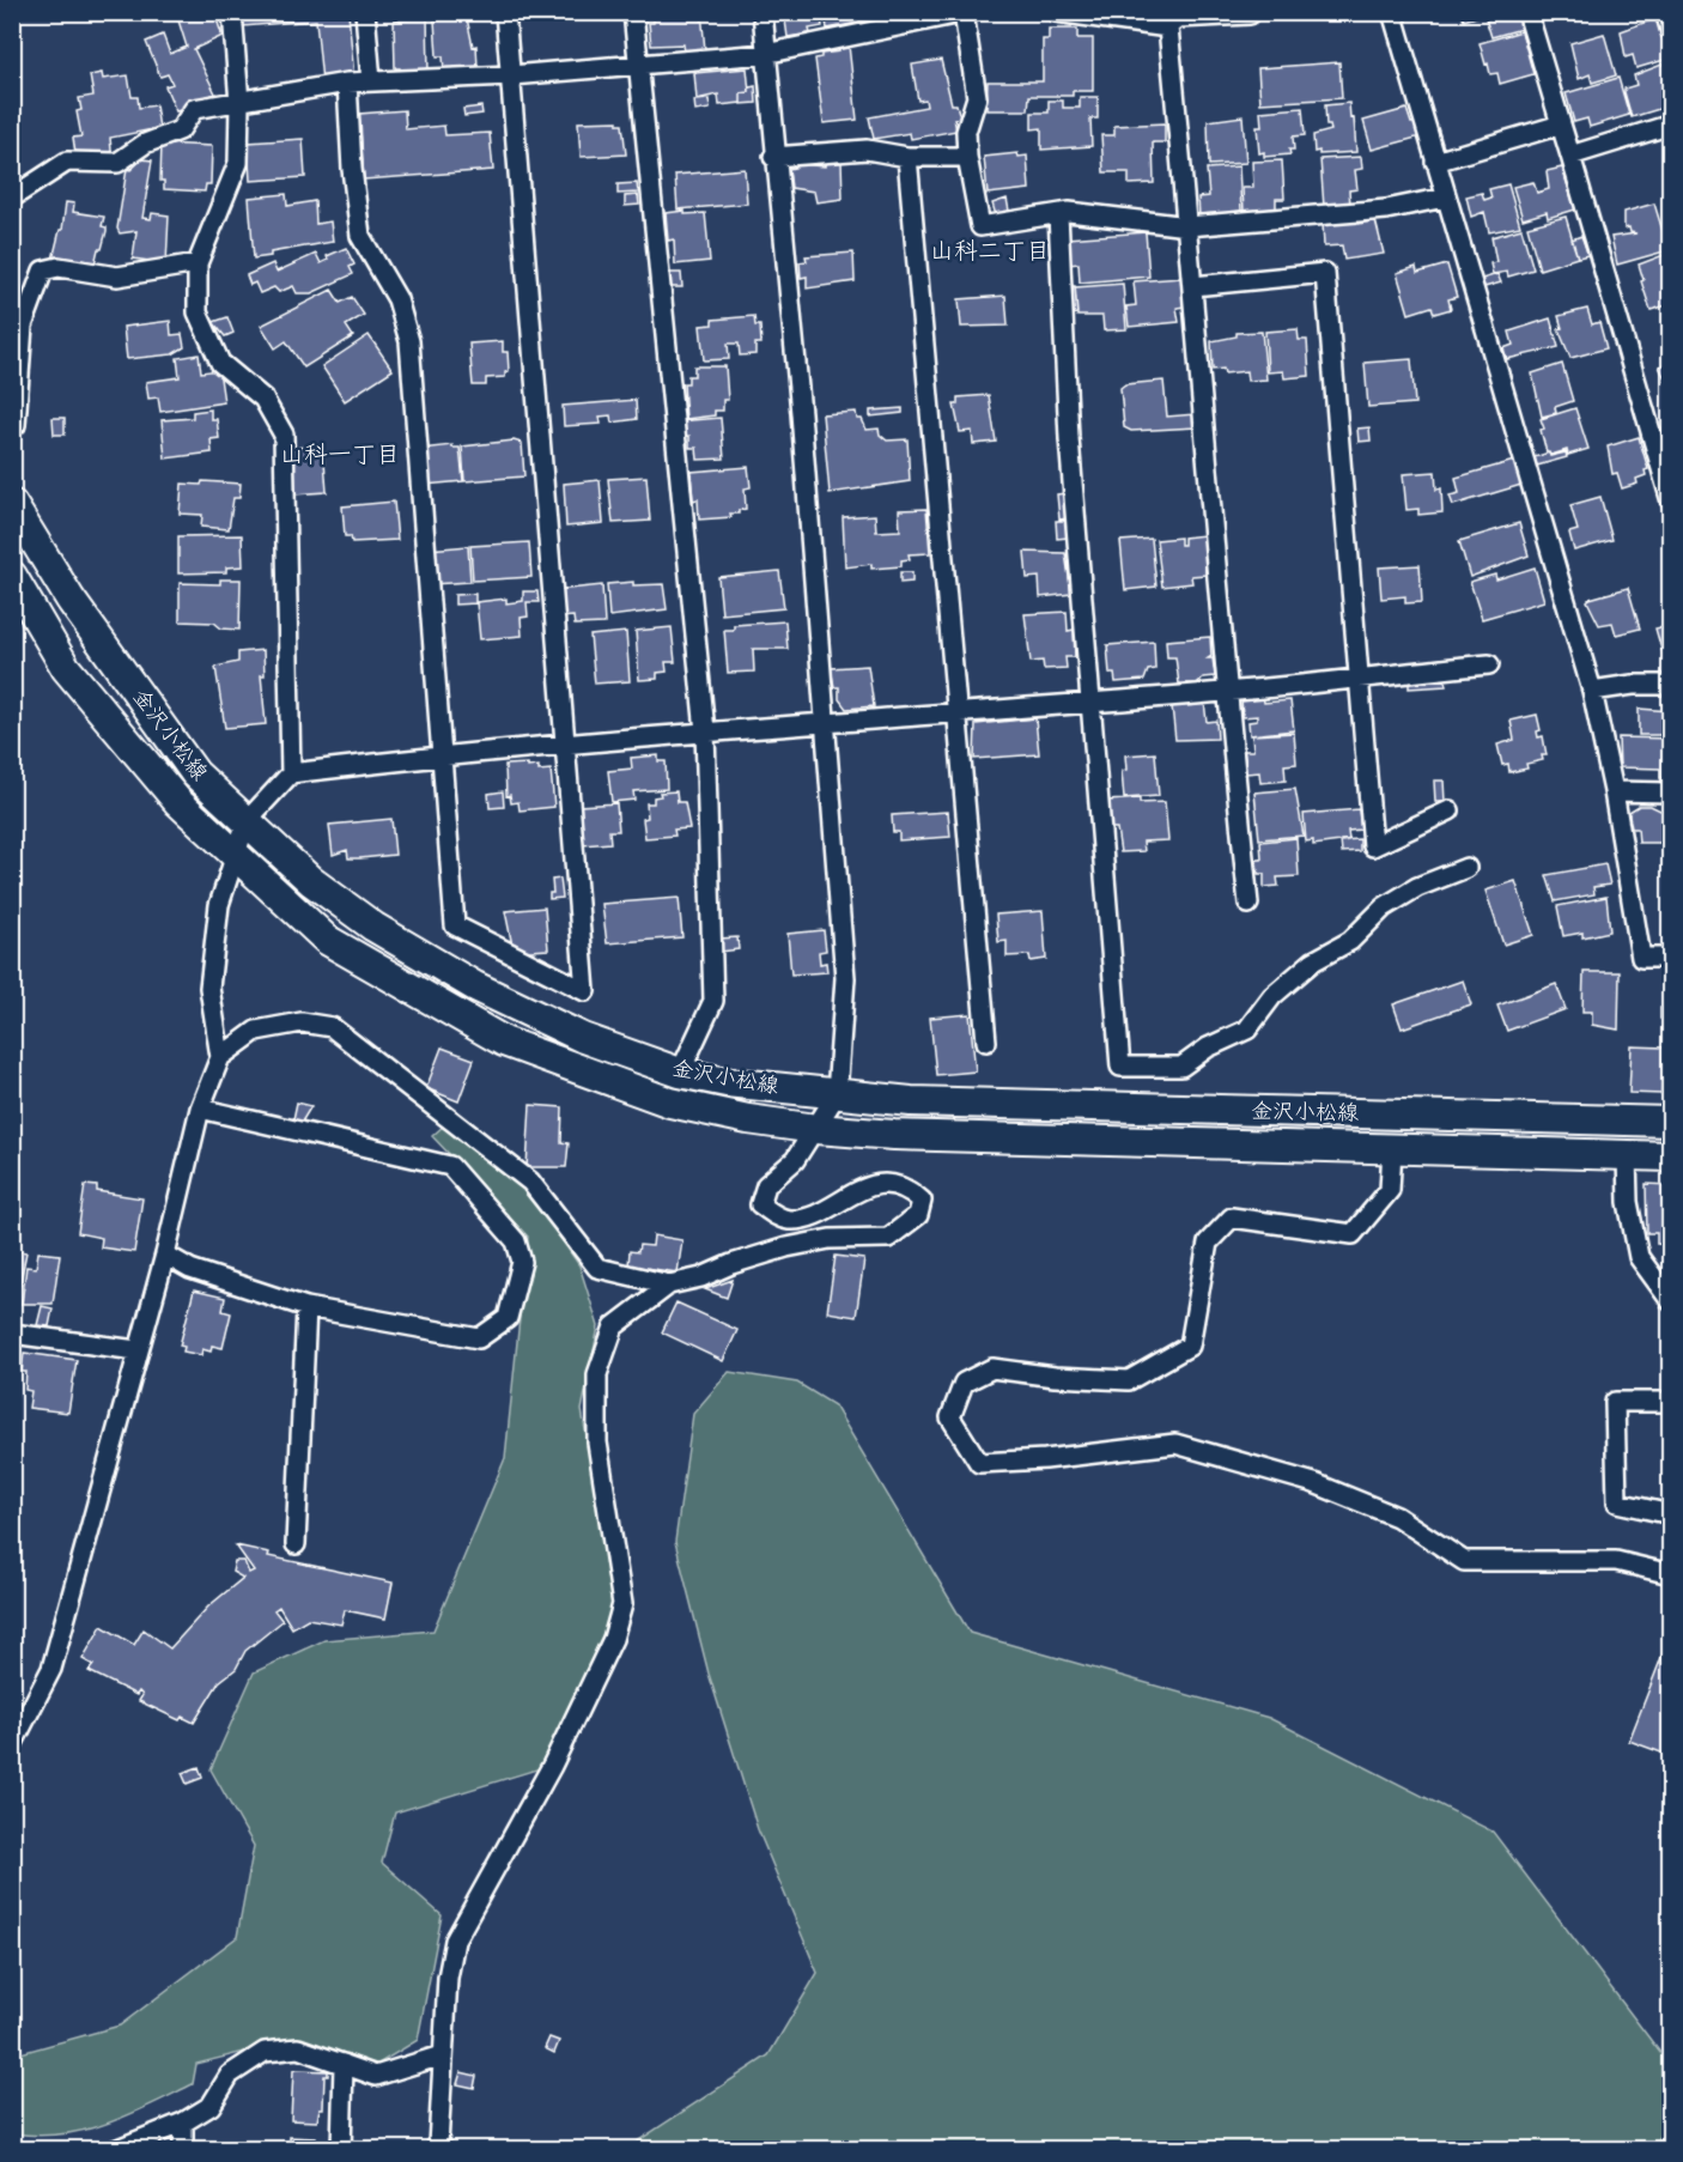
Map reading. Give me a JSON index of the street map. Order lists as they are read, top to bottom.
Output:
{
  "streets": {
    "main road": ["金沢小松線"]
  },
  "districts": ["山科二丁目", "山科一丁目"]
}
